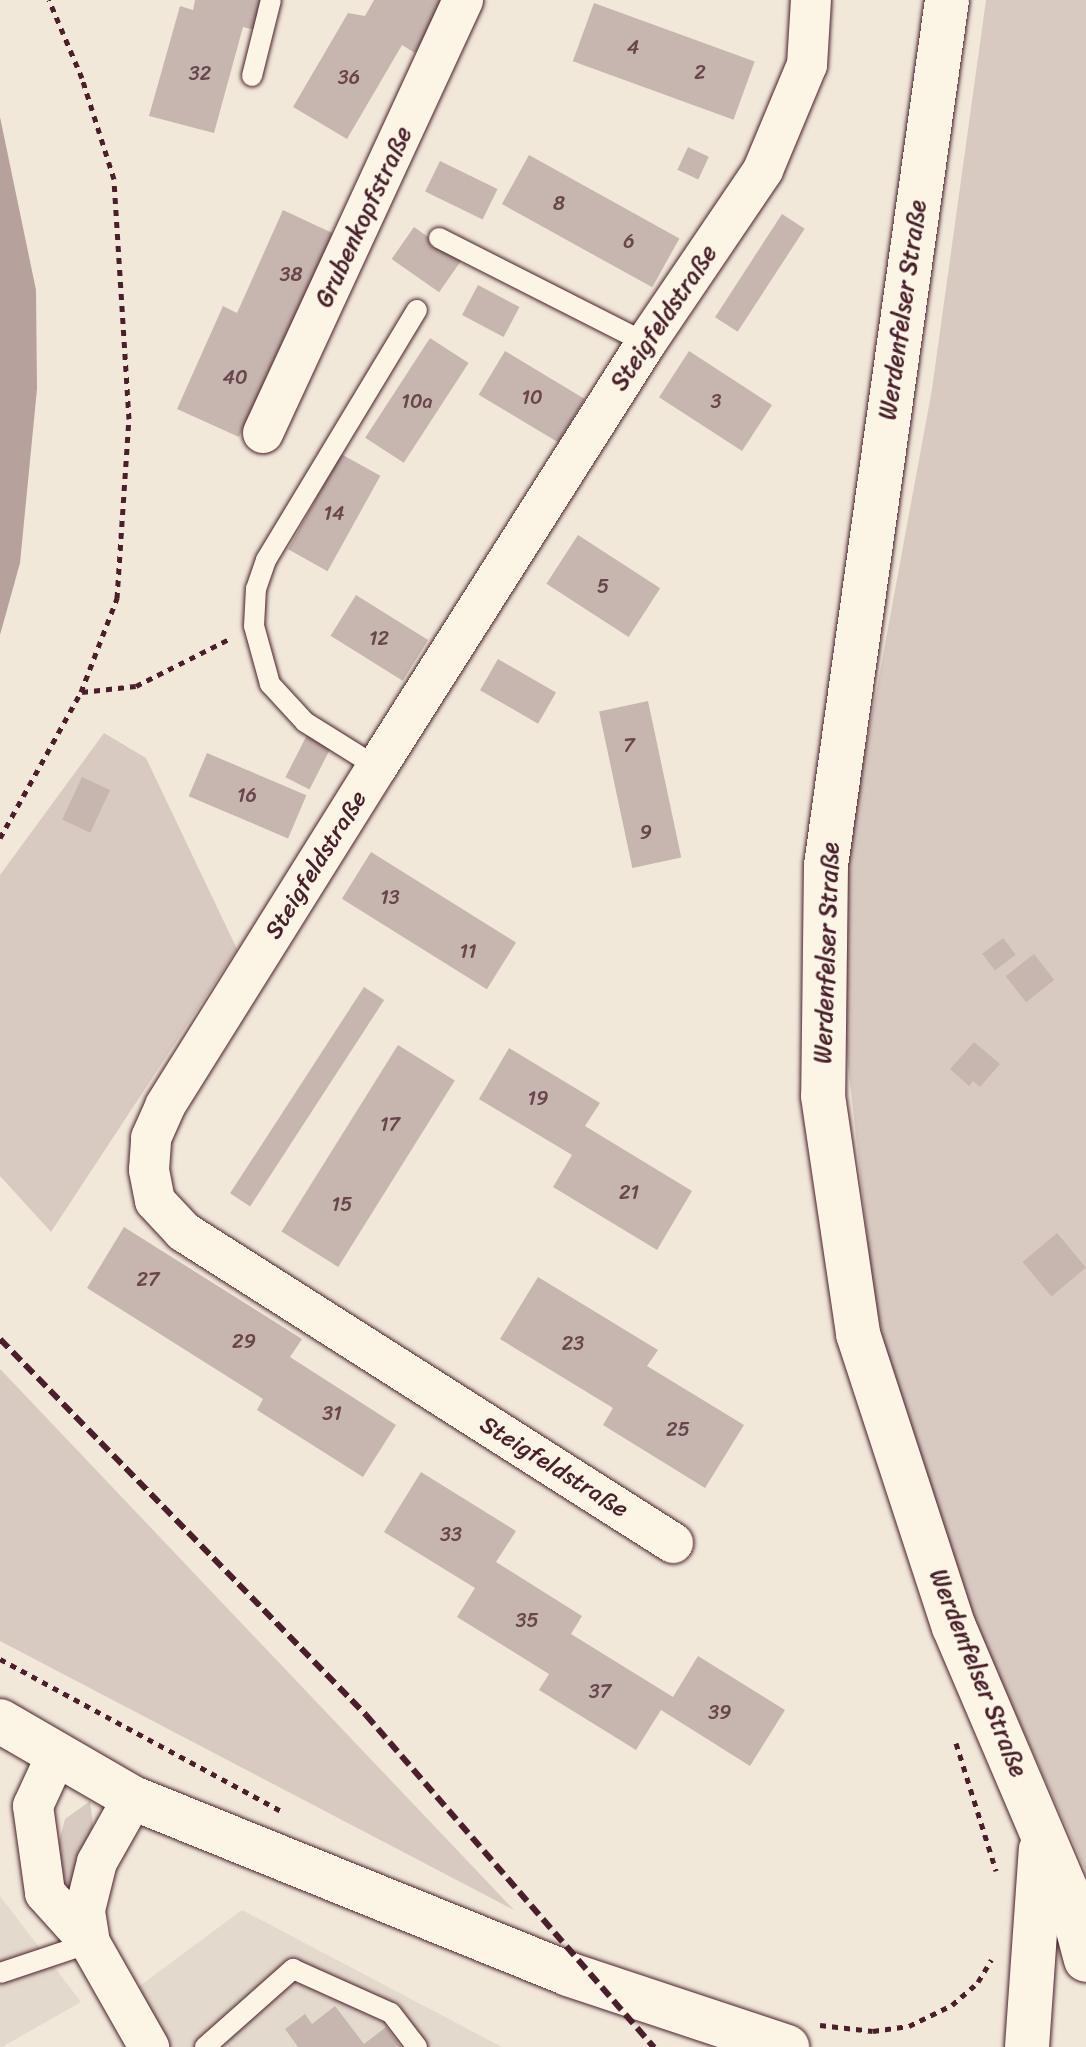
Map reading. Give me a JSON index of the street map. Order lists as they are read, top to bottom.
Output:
{
  "streets": {
    "street": ["Grubenkopfstraße", "Werdenfelser Straße", "Steigfeldstraße"]
  },
  "house_numbers": [
    "4",
    "2",
    "32",
    "36",
    "8",
    "6",
    "38",
    "40",
    "10",
    "10a",
    "3",
    "14",
    "5",
    "12",
    "7",
    "16",
    "9",
    "13",
    "11",
    "19",
    "17",
    "21",
    "15",
    "27",
    "29",
    "23",
    "31",
    "25",
    "33",
    "35",
    "37",
    "39"
  ]
}
